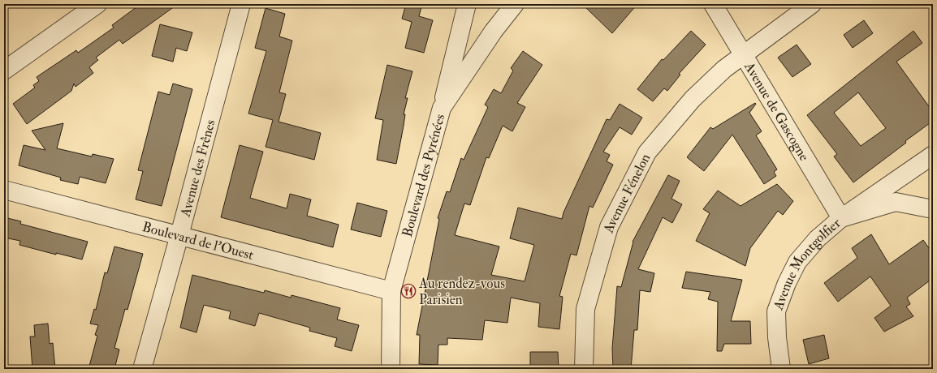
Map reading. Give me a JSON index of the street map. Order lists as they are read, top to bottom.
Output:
{
  "streets": {
    "street": [
      "Avenue de Gascogne",
      "Avenue des Frênes",
      "Boulevard des Pyrénées",
      "Avenue Fénelon",
      "Boulevard de l'Ouest",
      "Avenue Montgolfier"
    ]
  },
  "crossings": [
    ["Avenue de Gascogne", "Avenue Fénelon"],
    ["Avenue de Gascogne", "Avenue Montgolfier"],
    ["Avenue des Frênes", "Boulevard de l'Ouest"],
    ["Boulevard des Pyrénées", "Boulevard de l'Ouest"]
  ],
  "places": {
    "restaurant": ["Au rendez-vous Parisien"]
  }
}
